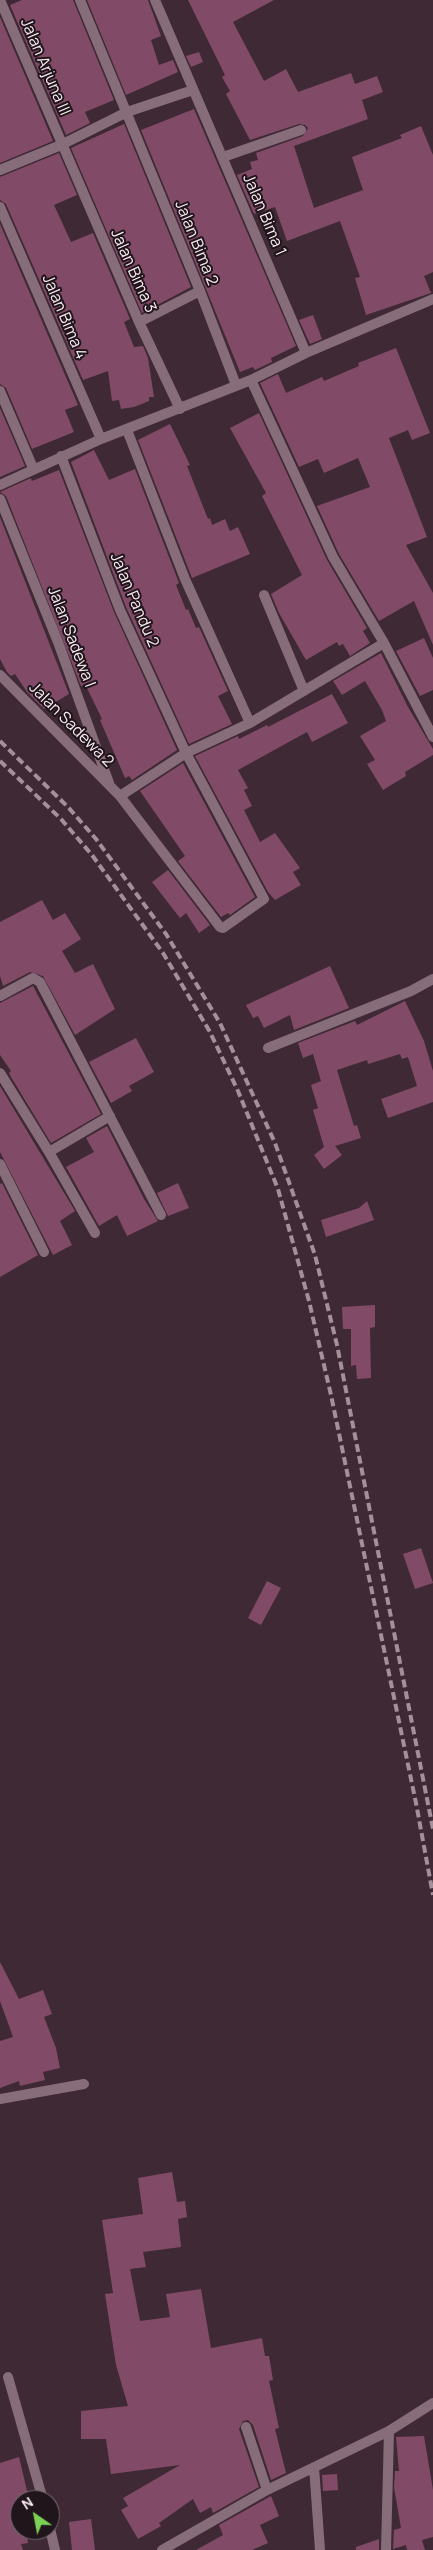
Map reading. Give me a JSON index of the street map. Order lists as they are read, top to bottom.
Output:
{
  "streets": {
    "street": [
      "Jalan Arjuna III",
      "Jalan Bima 1",
      "Jalan Bima 2",
      "Jalan Bima 3",
      "Jalan Bima 4",
      "Jalan Pandu 2",
      "Jalan Sadewa I",
      "Jalan Sadewa 2"
    ]
  },
  "crossings": [
    ["Jalan Arjuna III", "Jalan Bima 3"],
    ["Jalan Pandu 2", "Jalan Sadewa 2"],
    ["Jalan Sadewa I", "Jalan Sadewa 2"]
  ],
  "north": "top left"
}
